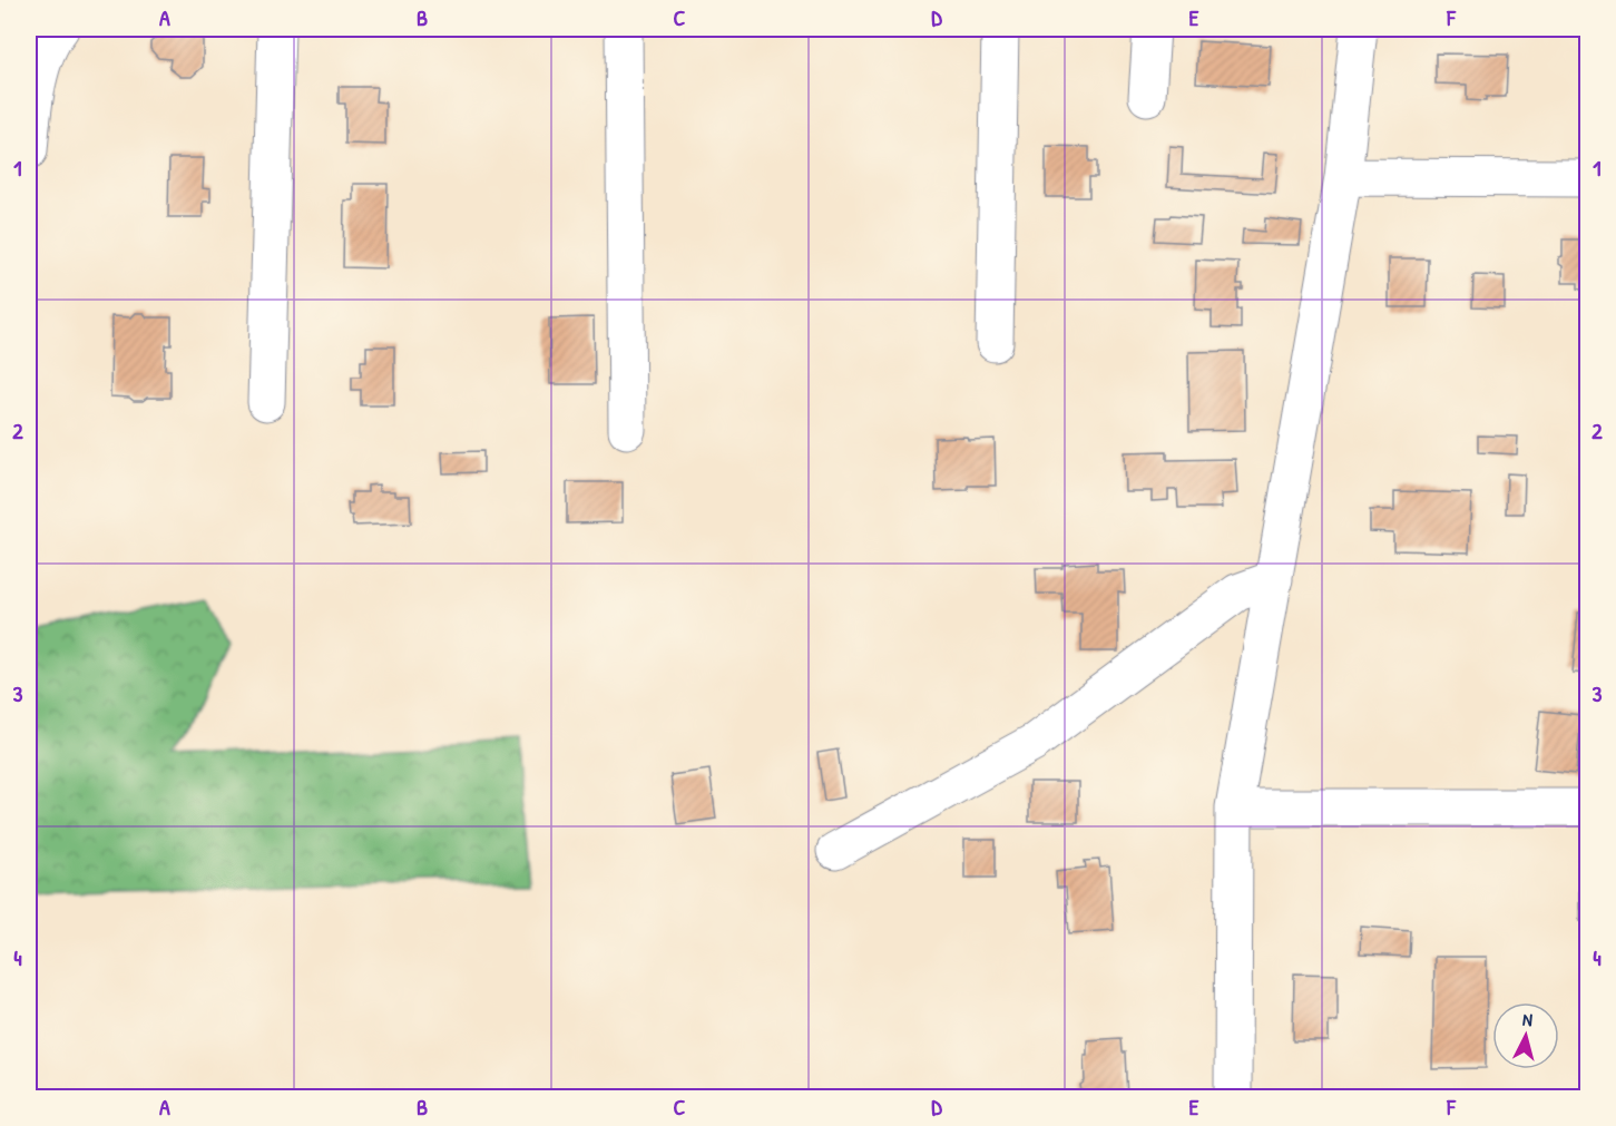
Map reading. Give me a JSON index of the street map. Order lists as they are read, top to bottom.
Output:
{
  "north": "top",
  "grid": {
    "columns": [
      "A",
      "B",
      "C",
      "D",
      "E",
      "F"
    ],
    "rows": [
      "1",
      "2",
      "3",
      "4"
    ]
  }
}
